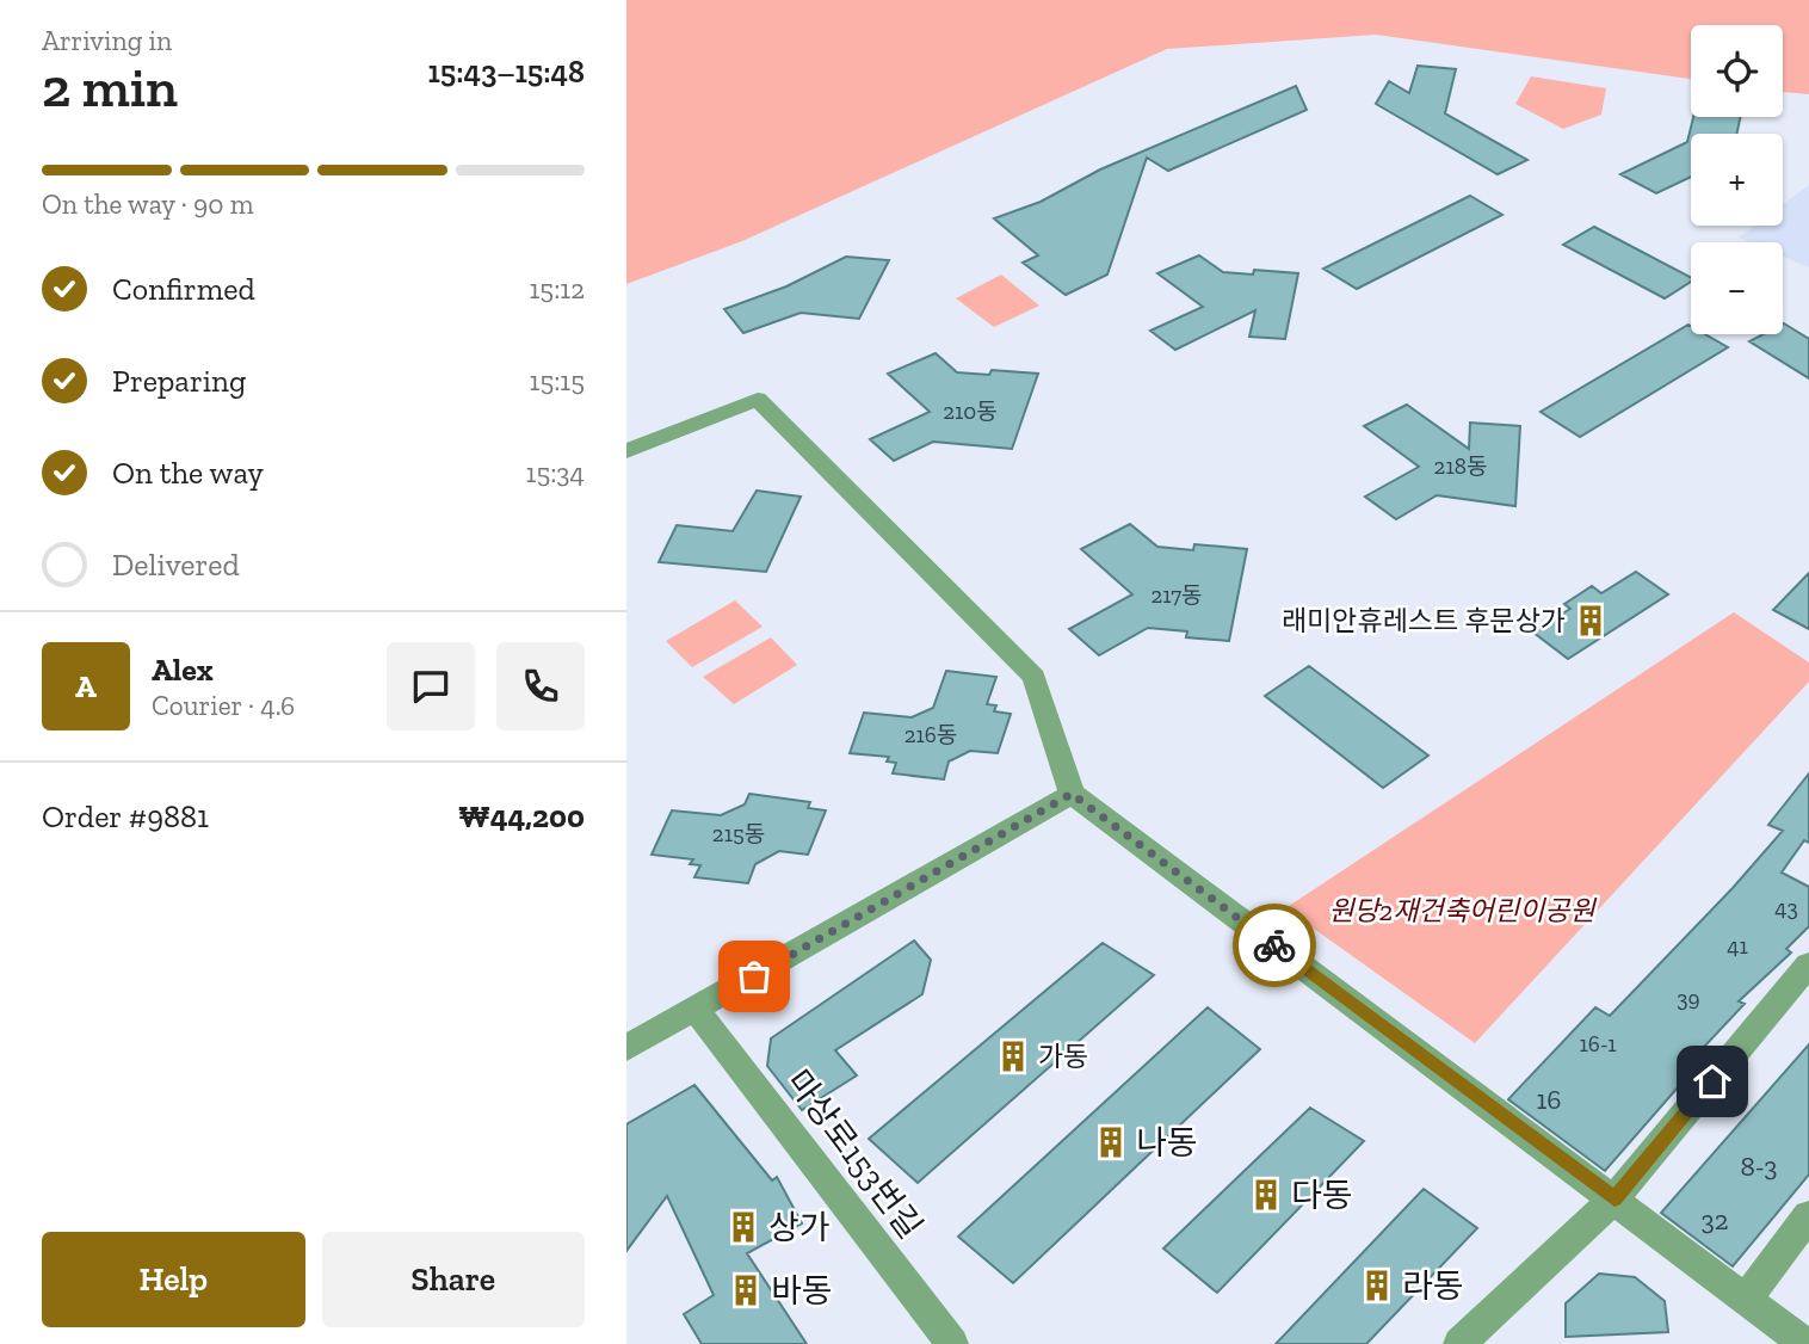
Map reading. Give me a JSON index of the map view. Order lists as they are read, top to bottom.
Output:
{
  "streets": {
    "street": ["마상로153번길"]
  },
  "parks": ["원당2재건축어린이공원"],
  "places": {
    "building": [
      "래미안휴레스트 후문상가",
      "가동",
      "나동",
      "다동",
      "상가",
      "라동",
      "바동"
    ]
  },
  "house_numbers": [
    "210동",
    "218동",
    "217동",
    "216동",
    "215동",
    "43",
    "41",
    "39",
    "16-1",
    "16",
    "8-3",
    "32"
  ],
  "page": {
    "heading": ["2 min", "Arriving in", "15:43–15:48"],
    "panel": [
      "Alex",
      "Courier · 4.6",
      "Order #9881",
      "₩44,200"
    ],
    "map_buttons": ["+", "−"],
    "bar": "On the way · 90 m",
    "list": [
      ["Confirmed", "15:12"],
      ["Preparing", "15:15"],
      ["On the way", "15:34"],
      "Delivered"
    ],
    "round": "A",
    "buttons": ["Help", "Share"]
  }
}
